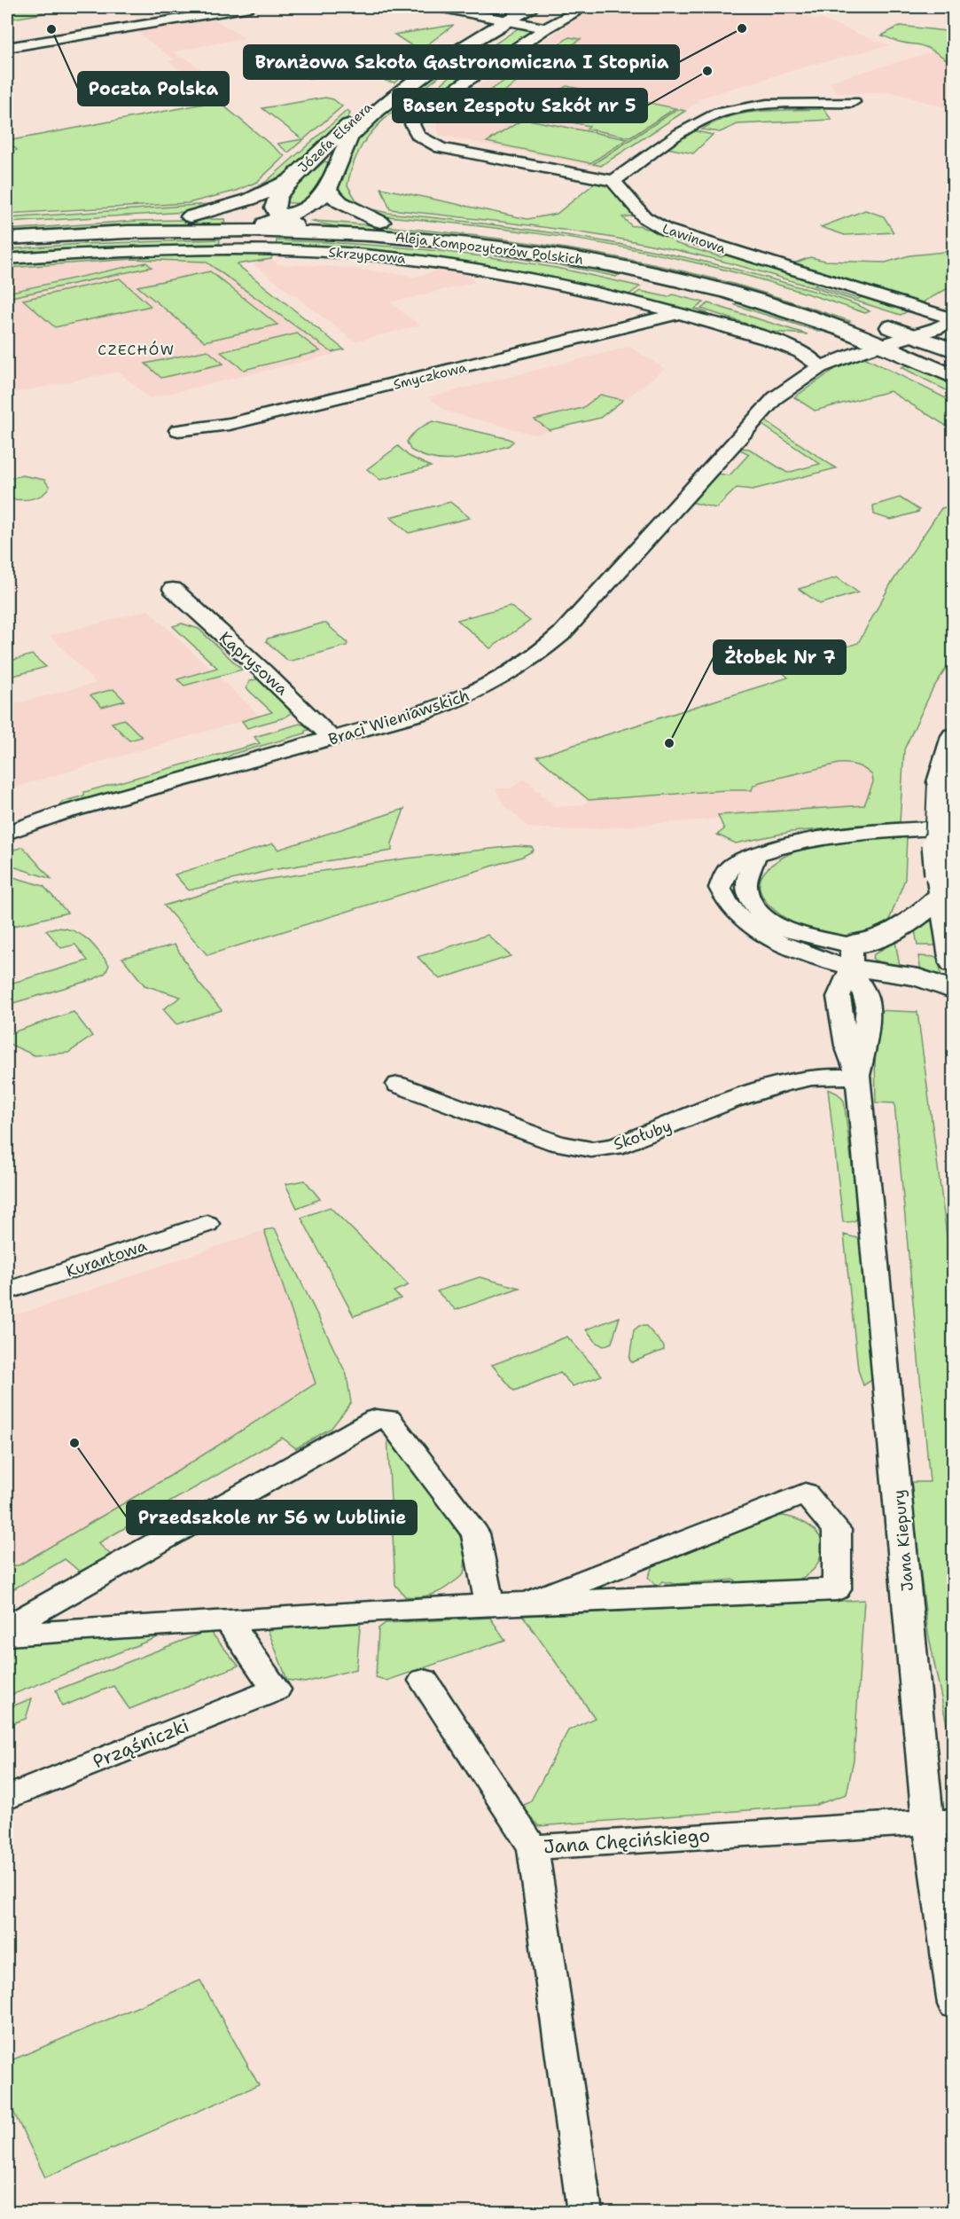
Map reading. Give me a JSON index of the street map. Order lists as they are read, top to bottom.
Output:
{
  "streets": {
    "street": [
      "Józefa Elsnera",
      "Lawinowa",
      "Aleja Kompozytorów Polskich",
      "Skrzypcowa",
      "Smyczkowa",
      "Kaprysowa",
      "Braci Wieniawskich",
      "Skołuby",
      "Kurantowa",
      "Jana Kiepury",
      "Prząśniczki",
      "Jana Chęcińskiego"
    ]
  },
  "crossings": [
    ["Józefa Elsnera", "Aleja Kompozytorów Polskich"],
    ["Lawinowa", "Braci Wieniawskich"],
    ["Aleja Kompozytorów Polskich", "Braci Wieniawskich"],
    ["Skrzypcowa", "Smyczkowa"],
    ["Skrzypcowa", "Braci Wieniawskich"],
    ["Kaprysowa", "Braci Wieniawskich"],
    ["Skołuby", "Jana Kiepury"],
    ["Jana Kiepury", "Jana Chęcińskiego"]
  ],
  "districts": ["CZECHÓW"],
  "places": [
    "Branżowa Szkoła Gastronomiczna I Stopnia",
    "Poczta Polska",
    "Basen Zespołu Szkół nr 5",
    "Żłobek Nr 7",
    "Przedszkole nr 56 w Lublinie"
  ]
}
